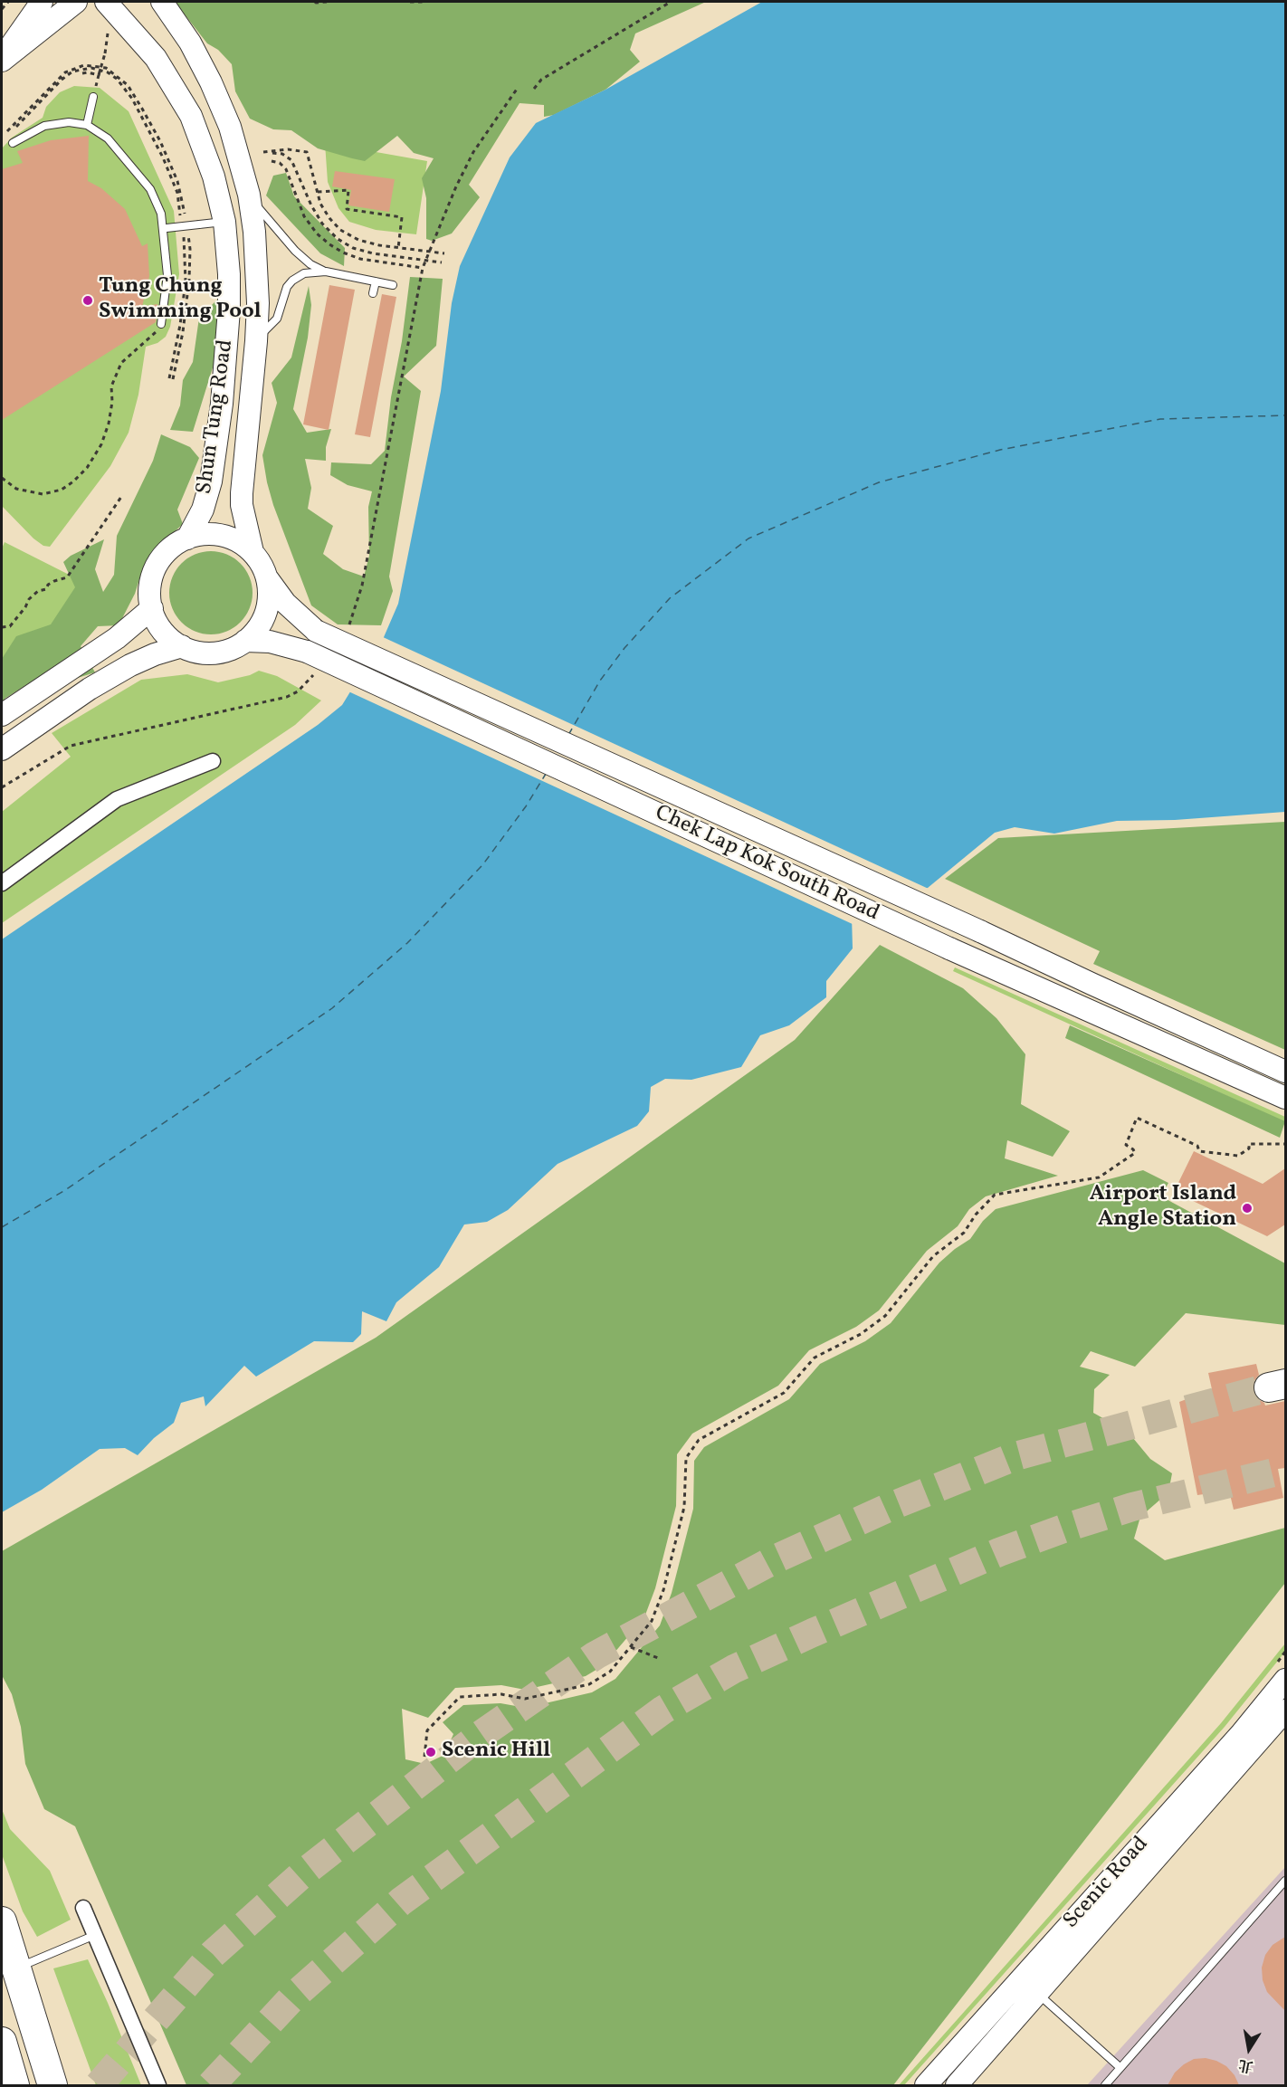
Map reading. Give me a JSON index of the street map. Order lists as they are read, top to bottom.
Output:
{
  "streets": {
    "main road": ["Shun Tung Road", "Chek Lap Kok South Road", "Scenic Road"]
  },
  "crossings": [
    ["Shun Tung Road", "Chek Lap Kok South Road"]
  ],
  "places": ["Tung Chung Swimming Pool", "Airport Island Angle Station", "Scenic Hill"],
  "north": "bottom"
}
